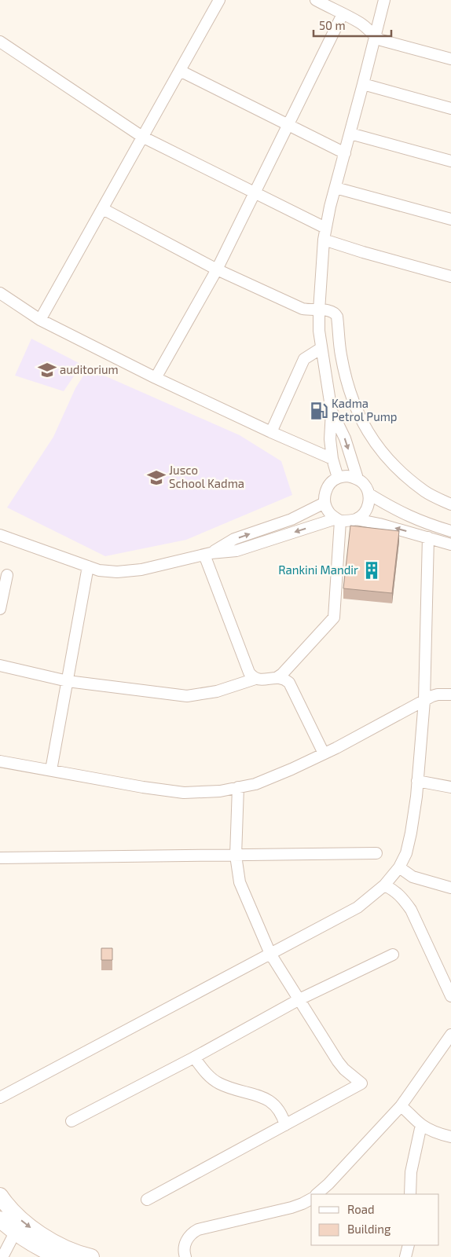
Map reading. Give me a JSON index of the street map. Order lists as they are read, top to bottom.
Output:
{
  "places": {
    "school or university": ["auditorium", "Jusco School Kadma"],
    "fuel station": ["Kadma Petrol Pump"],
    "building": ["Rankini Mandir"]
  },
  "legend": ["Road", "Building"],
  "scale_bar": "50 m"
}
